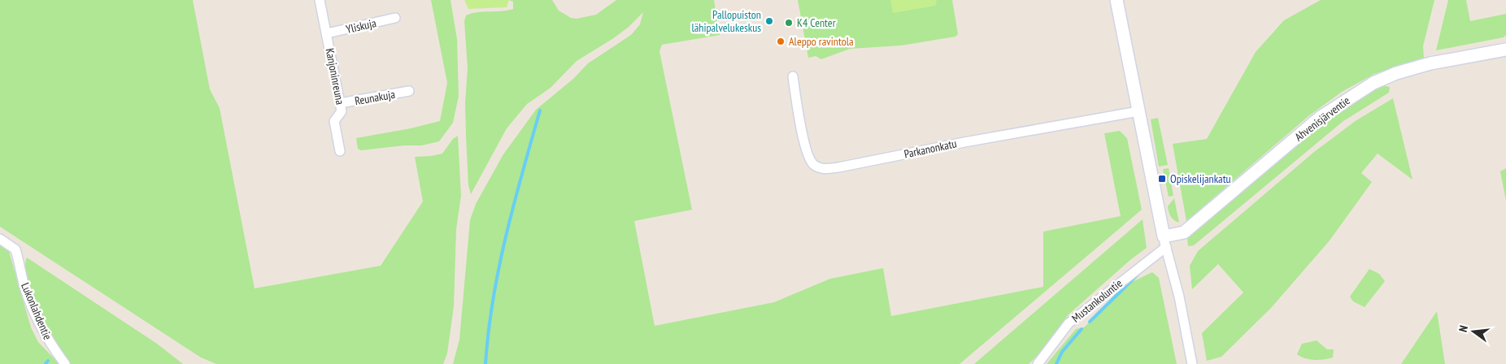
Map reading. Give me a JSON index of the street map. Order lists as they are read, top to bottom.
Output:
{
  "streets": {
    "main road": ["Ahvenisjärventie"],
    "street": [
      "Yliskuja",
      "Kanjoninreuna",
      "Reunakuja",
      "Parkanonkatu",
      "Mustankoluntie",
      "Lukonlahdentie"
    ]
  },
  "crossings": [
    ["Yliskuja", "Kanjoninreuna"],
    ["Kanjoninreuna", "Reunakuja"],
    ["Ahvenisjärventie", "Mustankoluntie"]
  ],
  "places": {
    "other": ["Pallopuiston lähipalvelukeskus", "K4 Center", "Aleppo ravintola"],
    "transit": ["Opiskelijankatu"]
  },
  "north": "left"
}
